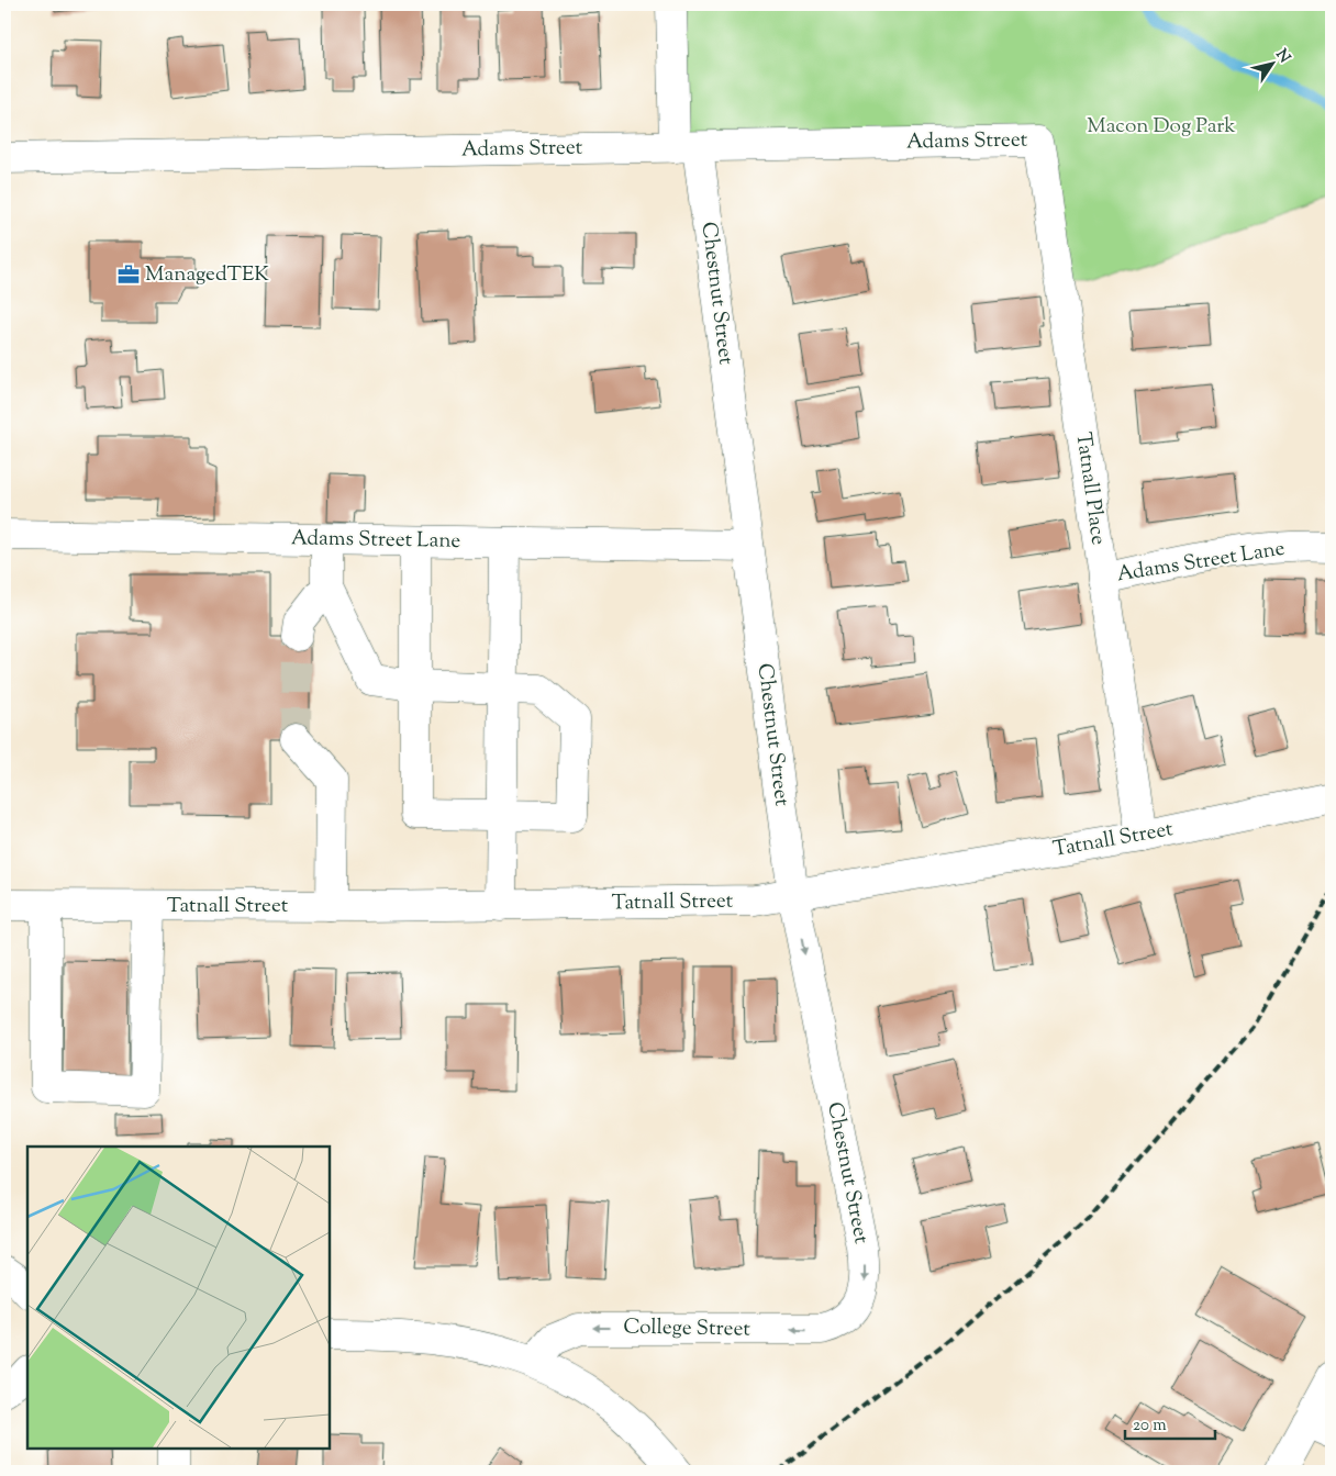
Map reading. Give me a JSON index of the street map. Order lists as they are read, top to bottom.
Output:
{
  "streets": {
    "street": [
      "Adams Street",
      "Chestnut Street",
      "Tatnall Place",
      "Adams Street Lane",
      "Tatnall Street",
      "College Street"
    ]
  },
  "crossings": [
    ["Adams Street", "Chestnut Street"],
    ["Adams Street", "Tatnall Place"],
    ["Chestnut Street", "Adams Street Lane"],
    ["Chestnut Street", "Tatnall Street"],
    ["Chestnut Street", "College Street"],
    ["Tatnall Place", "Adams Street Lane"],
    ["Tatnall Place", "Tatnall Street"]
  ],
  "one_way": ["College Street"],
  "parks": ["Macon Dog Park"],
  "places": {
    "office": ["ManagedTEK"]
  },
  "scale_bar": "20 m",
  "north": "top right"
}
